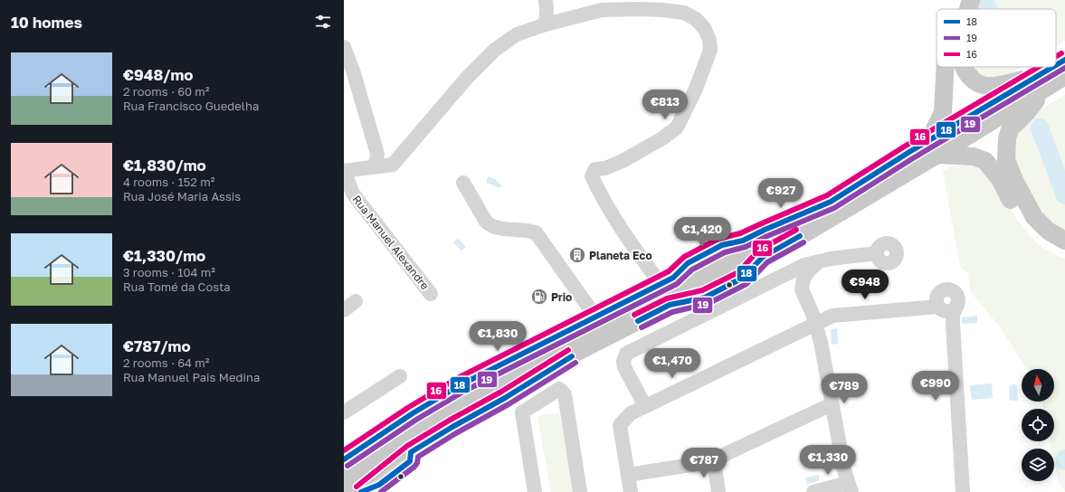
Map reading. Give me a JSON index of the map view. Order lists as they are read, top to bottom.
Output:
{
  "streets": {
    "street": ["Rua Manuel Alexandre"]
  },
  "places": {
    "building": ["Planeta Eco"],
    "fuel station": ["Prio"]
  },
  "lines": ["transit line 16", "transit line 18", "transit line 19"],
  "legend": ["18", "19", "16"],
  "north": "top",
  "page": {
    "heading": "10 homes",
    "list": [
      {
        "name": "€948/mo",
        "note": "2 rooms · 60 m² · Rua Francisco Guedelha"
      },
      {
        "name": "€1,830/mo",
        "note": "4 rooms · 152 m² · Rua José Maria Assis"
      },
      {
        "name": "€1,330/mo",
        "note": "3 rooms · 104 m² · Rua Tomé da Costa"
      },
      {
        "name": "€787/mo",
        "note": "2 rooms · 64 m² · Rua Manuel Pais Medina"
      }
    ],
    "price": [
      "€813",
      "€927",
      "€1,420",
      "€948",
      "€1,830",
      "€1,470",
      "€990",
      "€789",
      "€1,330",
      "€787"
    ]
  }
}
